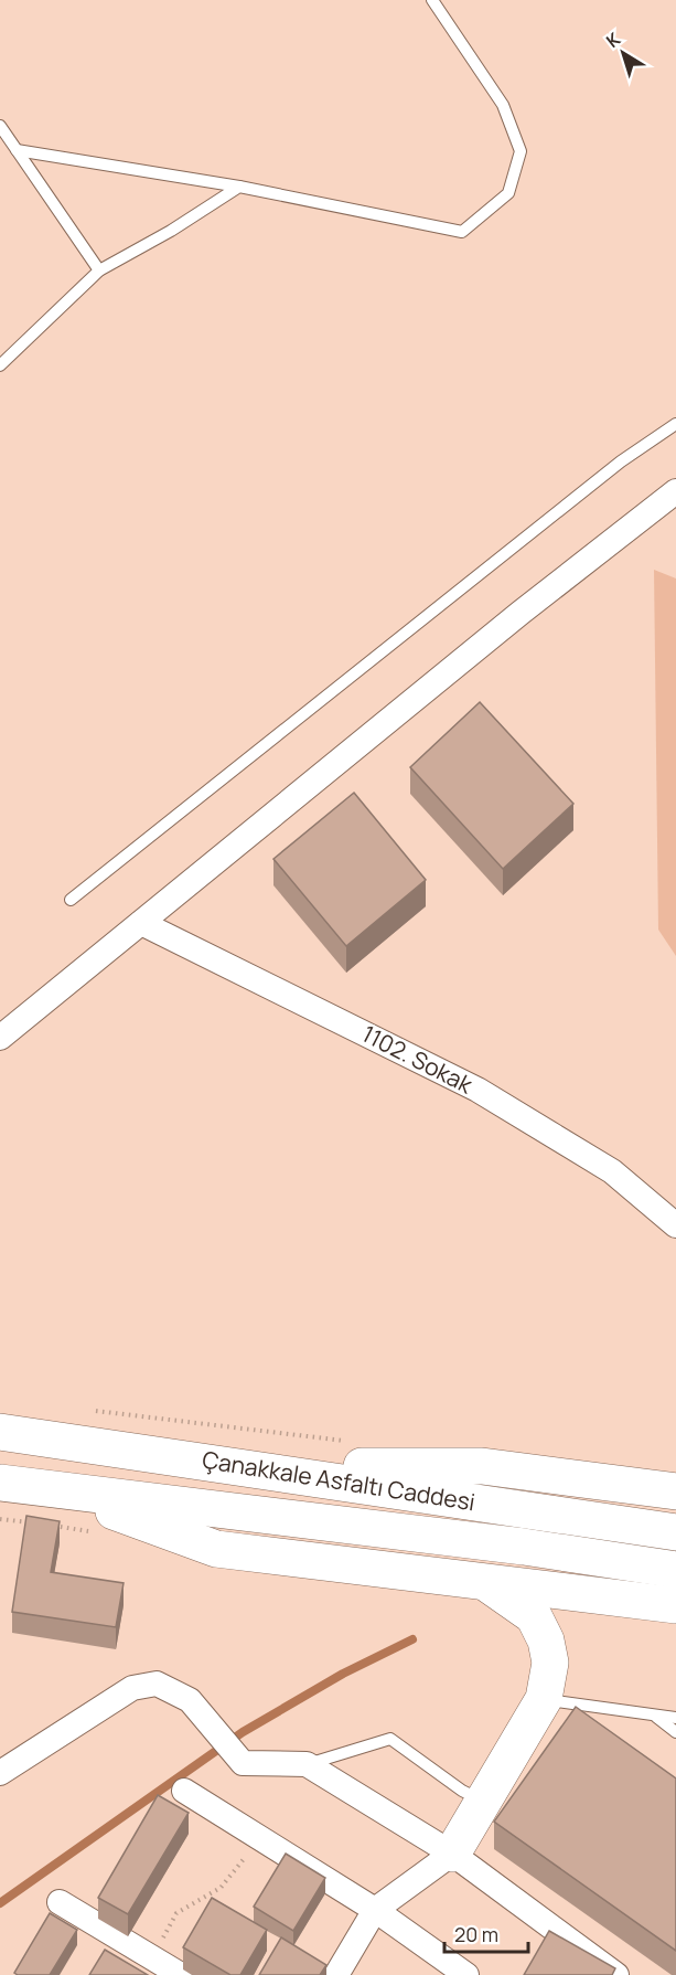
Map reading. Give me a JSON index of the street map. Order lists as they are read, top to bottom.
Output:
{
  "streets": {
    "highway": ["Çanakkale Asfaltı Caddesi"],
    "street": ["1102. Sokak"]
  },
  "scale_bar": "20 m",
  "north": "top left"
}
